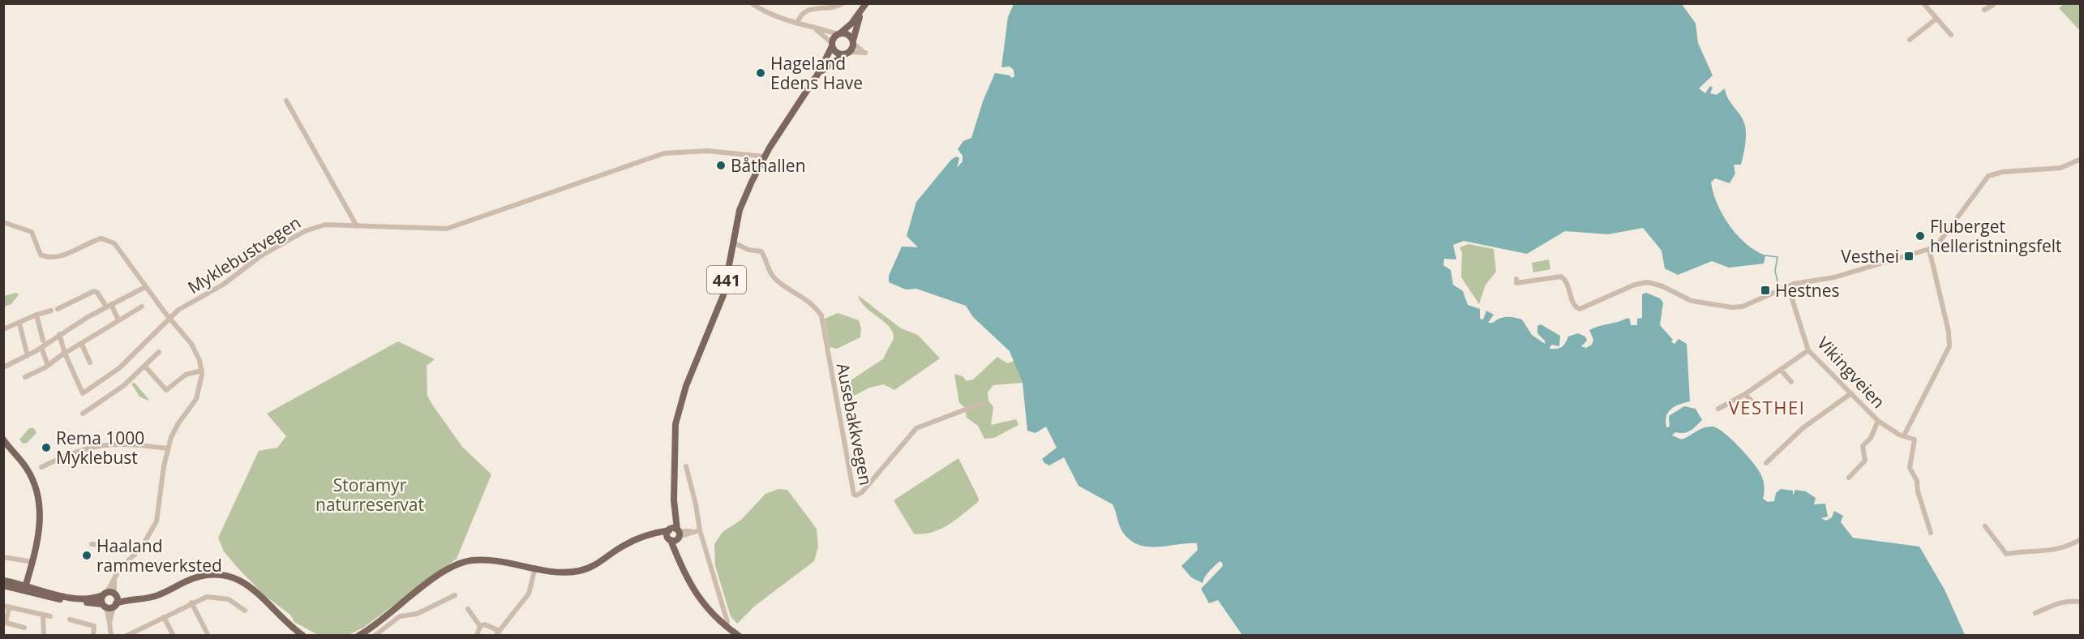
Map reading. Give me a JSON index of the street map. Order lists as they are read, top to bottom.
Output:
{
  "streets": {
    "main road": ["441"],
    "street": ["Myklebustvegen", "Vikingveien", "Ausebakkvegen"]
  },
  "crossings": [
    ["Myklebustvegen", "441"],
    ["441", "Ausebakkvegen"]
  ],
  "districts": ["VESTHEI"],
  "parks": ["Storamyr naturreservat"],
  "places": {
    "other": [
      "Hageland Edens Have",
      "Båthallen",
      "Fluberget helleristningsfelt",
      "Rema 1000 Myklebust",
      "Haaland rammeverksted"
    ],
    "transit": ["Vesthei", "Hestnes"]
  }
}
